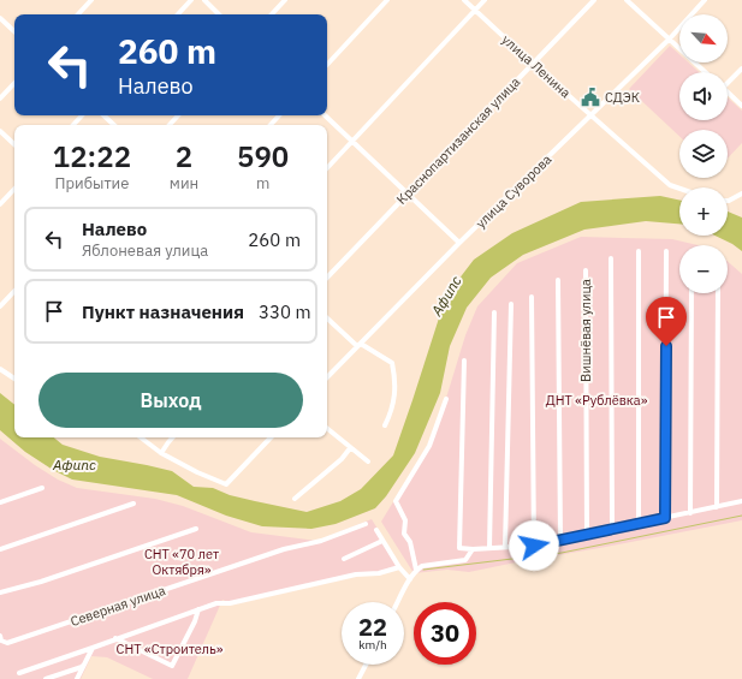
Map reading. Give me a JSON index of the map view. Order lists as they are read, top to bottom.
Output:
{
  "streets": {
    "street": [
      "улица Ленина",
      "Краснопартизанская улица",
      "улица Суворова",
      "Вишнёвая улица",
      "Северная улица"
    ]
  },
  "crossings": [
    ["улица Ленина", "Краснопартизанская улица"],
    ["улица Ленина", "улица Суворова"]
  ],
  "water": ["Афипс"],
  "parks": ["ДНТ «Рублёвка»", "СНТ «70 лет Октября»", "СНТ «Строитель»"],
  "places": {
    "public building": ["СДЭК"]
  },
  "north": "bottom right",
  "page": {
    "map_buttons": ["+", "−"],
    "turn": ["260 m", "Налево"],
    "eta": [
      "12:22",
      "Прибытие",
      "2",
      "мин",
      "590",
      "m"
    ],
    "list": [
      {
        "name": "Налево",
        "note": "Яблоневая улица",
        "value": "260 m"
      },
      {
        "name": "Пункт назначения",
        "value": "330 m"
      }
    ],
    "buttons": "Выход",
    "speed": "22 km/h",
    "limit": "30"
  }
}
